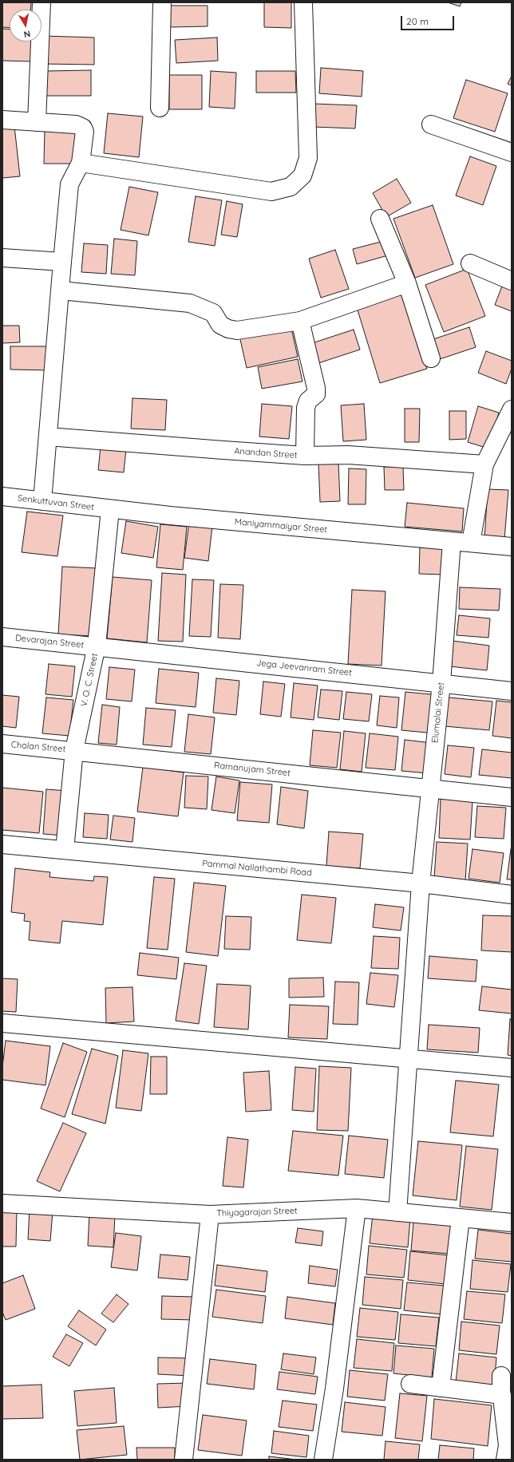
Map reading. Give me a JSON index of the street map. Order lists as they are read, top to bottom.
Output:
{
  "streets": {
    "street": [
      "Anandan Street",
      "Senkuttuvan Street",
      "Maniyammaiyar Street",
      "Devarajan Street",
      "Jega Jeevanram Street",
      "V. O. C. Street",
      "Elumalai Street",
      "Cholan Street",
      "Ramanujam Street",
      "Pammal Nallathambi Road",
      "Thiyagarajan Street"
    ]
  },
  "crossings": [
    ["Senkuttuvan Street", "Maniyammaiyar Street"],
    ["Senkuttuvan Street", "V. O. C. Street"],
    ["Maniyammaiyar Street", "V. O. C. Street"],
    ["Maniyammaiyar Street", "Elumalai Street"],
    ["Devarajan Street", "Jega Jeevanram Street"],
    ["Devarajan Street", "V. O. C. Street"],
    ["Jega Jeevanram Street", "V. O. C. Street"],
    ["Jega Jeevanram Street", "Elumalai Street"],
    ["V. O. C. Street", "Cholan Street"],
    ["V. O. C. Street", "Ramanujam Street"],
    ["V. O. C. Street", "Pammal Nallathambi Road"],
    ["Elumalai Street", "Ramanujam Street"],
    ["Elumalai Street", "Pammal Nallathambi Road"],
    ["Elumalai Street", "Thiyagarajan Street"],
    ["Cholan Street", "Ramanujam Street"]
  ],
  "scale_bar": "20 m",
  "north": "bottom"
}
